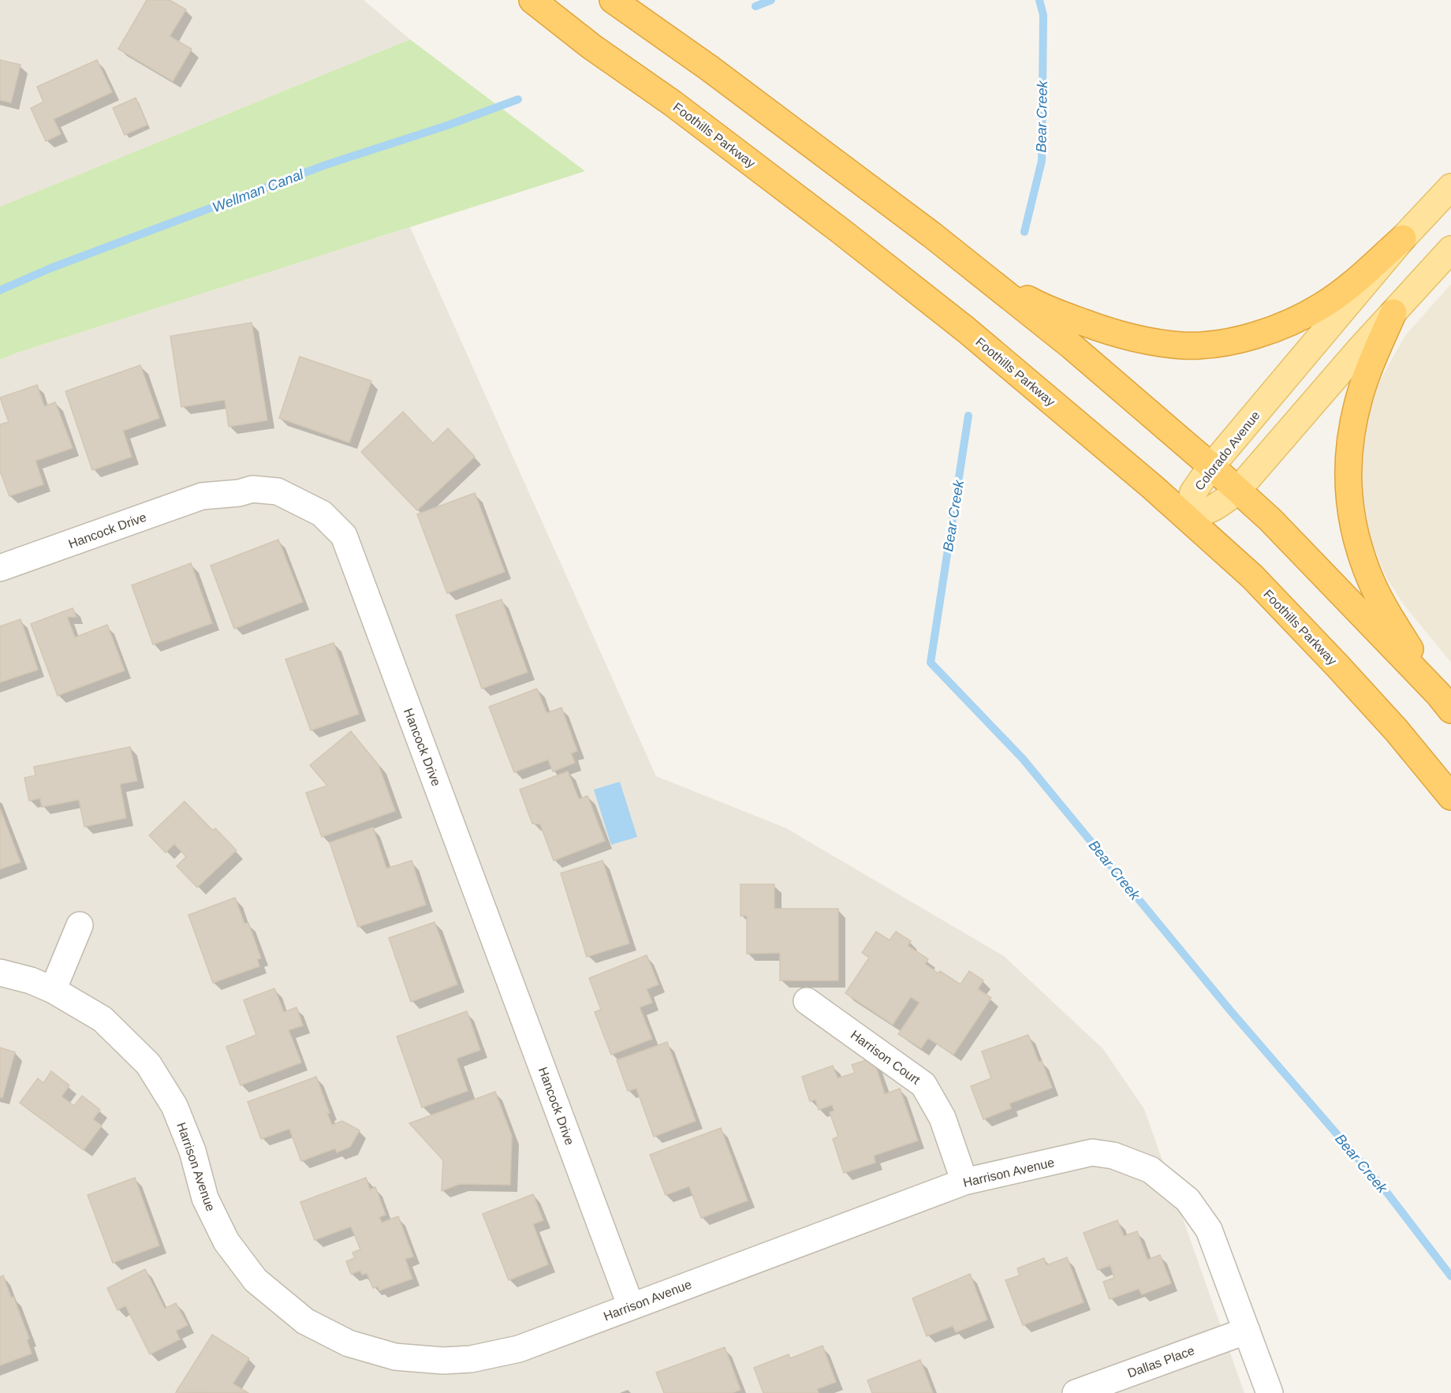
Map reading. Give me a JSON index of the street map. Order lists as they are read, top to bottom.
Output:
{
  "streets": {
    "highway": ["Foothills Parkway"],
    "main road": ["Colorado Avenue"],
    "street": [
      "Hancock Drive",
      "Harrison Court",
      "Harrison Avenue",
      "Dallas Place"
    ]
  },
  "crossings": [
    ["Foothills Parkway", "Colorado Avenue"],
    ["Hancock Drive", "Harrison Avenue"],
    ["Harrison Court", "Harrison Avenue"],
    ["Harrison Avenue", "Dallas Place"]
  ],
  "water": ["Bear Creek", "Wellman Canal"]
}
